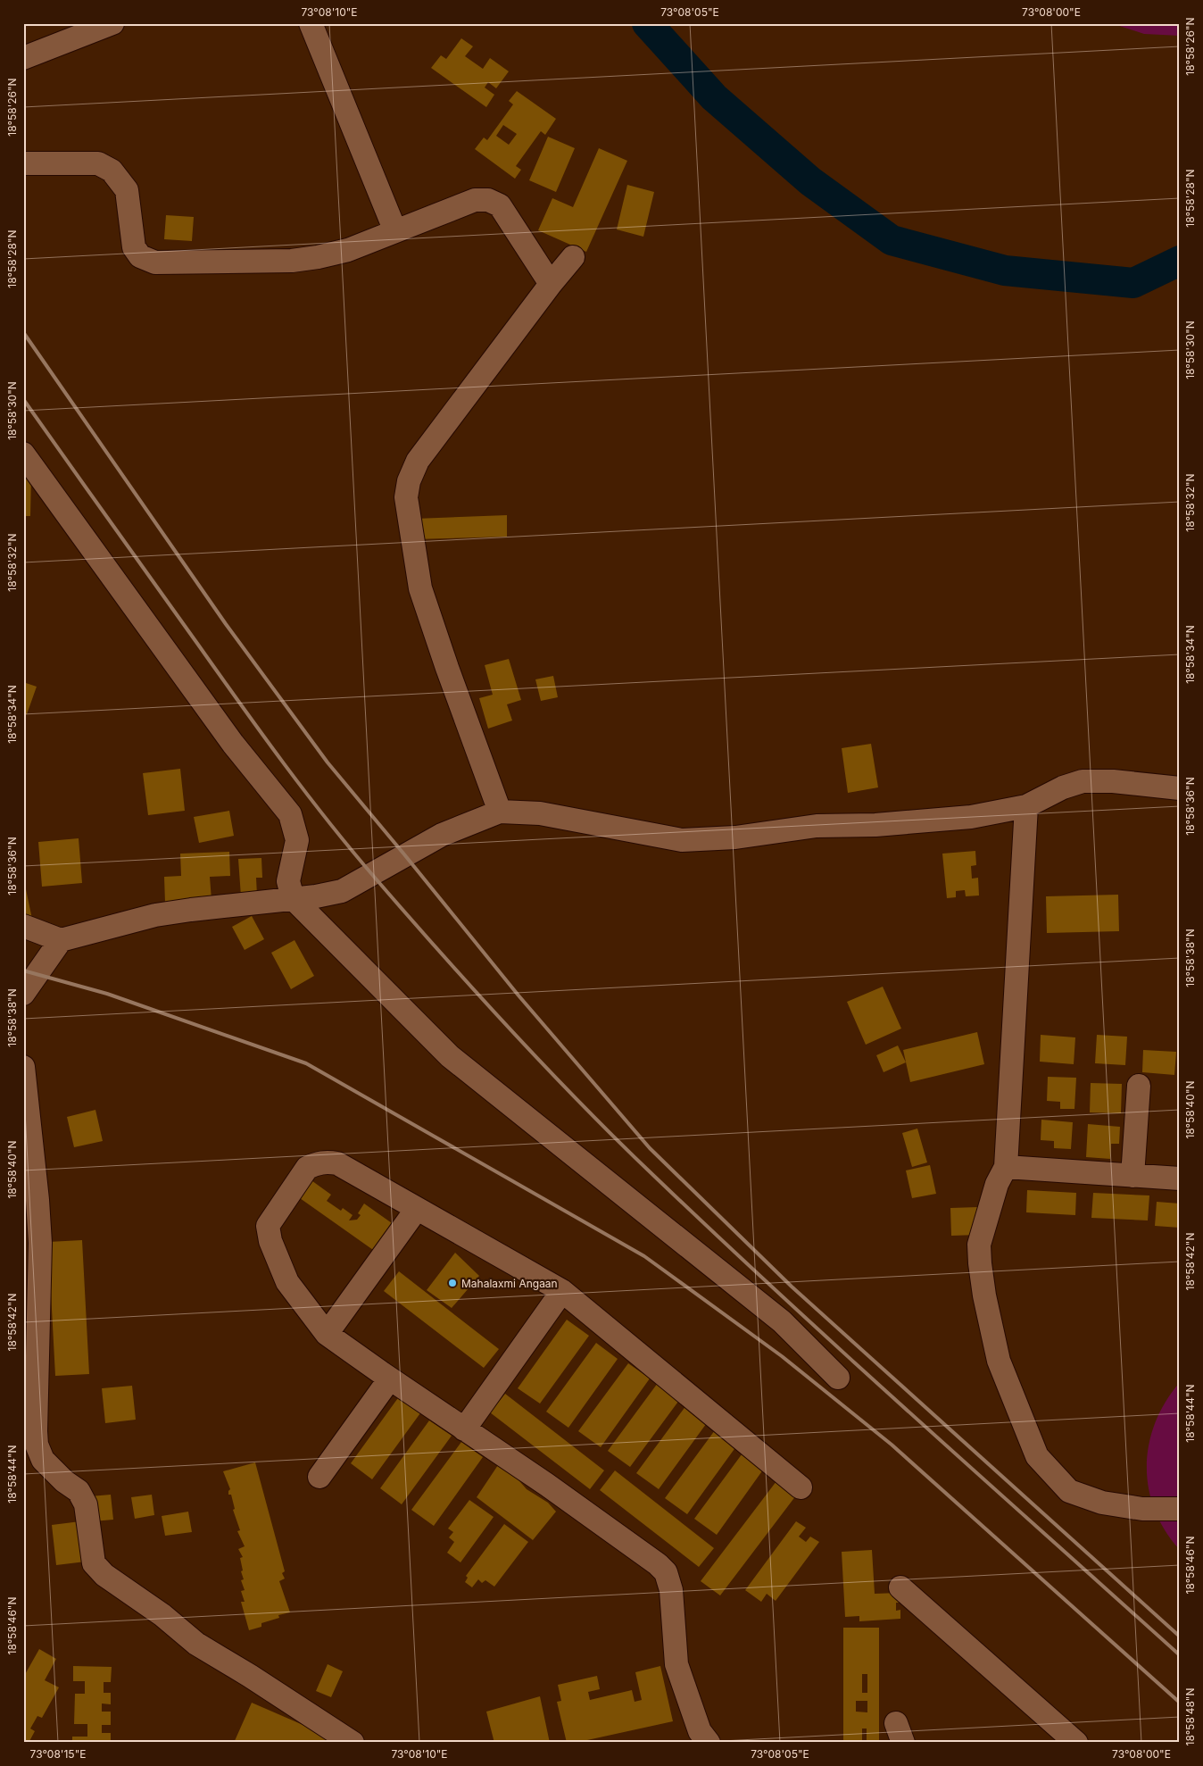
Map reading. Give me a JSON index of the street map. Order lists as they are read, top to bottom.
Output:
{
  "places": ["Mahalaxmi Angaan"],
  "coordinates": [
    "73°08'10\"E",
    "73°08'05\"E",
    "73°08'00\"E",
    "18°58'26\"N",
    "18°58'28\"N",
    "18°58'30\"N",
    "18°58'32\"N",
    "18°58'34\"N",
    "18°58'36\"N",
    "18°58'38\"N",
    "18°58'40\"N",
    "18°58'42\"N",
    "18°58'44\"N",
    "18°58'46\"N",
    "18°58'48\"N",
    "73°08'15\"E"
  ]
}
